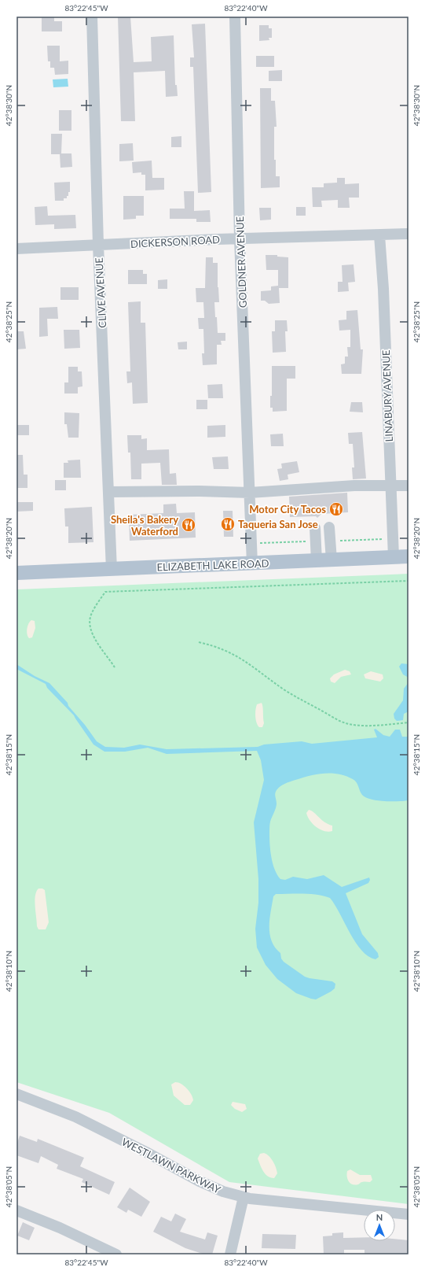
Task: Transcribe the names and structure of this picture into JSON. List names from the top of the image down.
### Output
{
  "streets": {
    "main road": ["ELIZABETH LAKE ROAD"],
    "street": [
      "DICKERSON ROAD",
      "GOLDNER AVENUE",
      "CLIVE AVENUE",
      "LINABURY AVENUE",
      "WESTLAWN PARKWAY"
    ]
  },
  "crossings": [
    ["DICKERSON ROAD", "GOLDNER AVENUE"],
    ["DICKERSON ROAD", "CLIVE AVENUE"],
    ["DICKERSON ROAD", "LINABURY AVENUE"],
    ["GOLDNER AVENUE", "ELIZABETH LAKE ROAD"],
    ["CLIVE AVENUE", "ELIZABETH LAKE ROAD"],
    ["LINABURY AVENUE", "ELIZABETH LAKE ROAD"]
  ],
  "places": {
    "restaurant": ["Motor City Tacos", "Taqueria San Jose", "Sheila's Bakery Waterford"]
  },
  "north": "top",
  "coordinates": [
    "83°22'45\"W",
    "83°22'40\"W",
    "42°38'30\"N",
    "42°38'25\"N",
    "42°38'20\"N",
    "42°38'15\"N",
    "42°38'10\"N",
    "42°38'05\"N"
  ]
}
